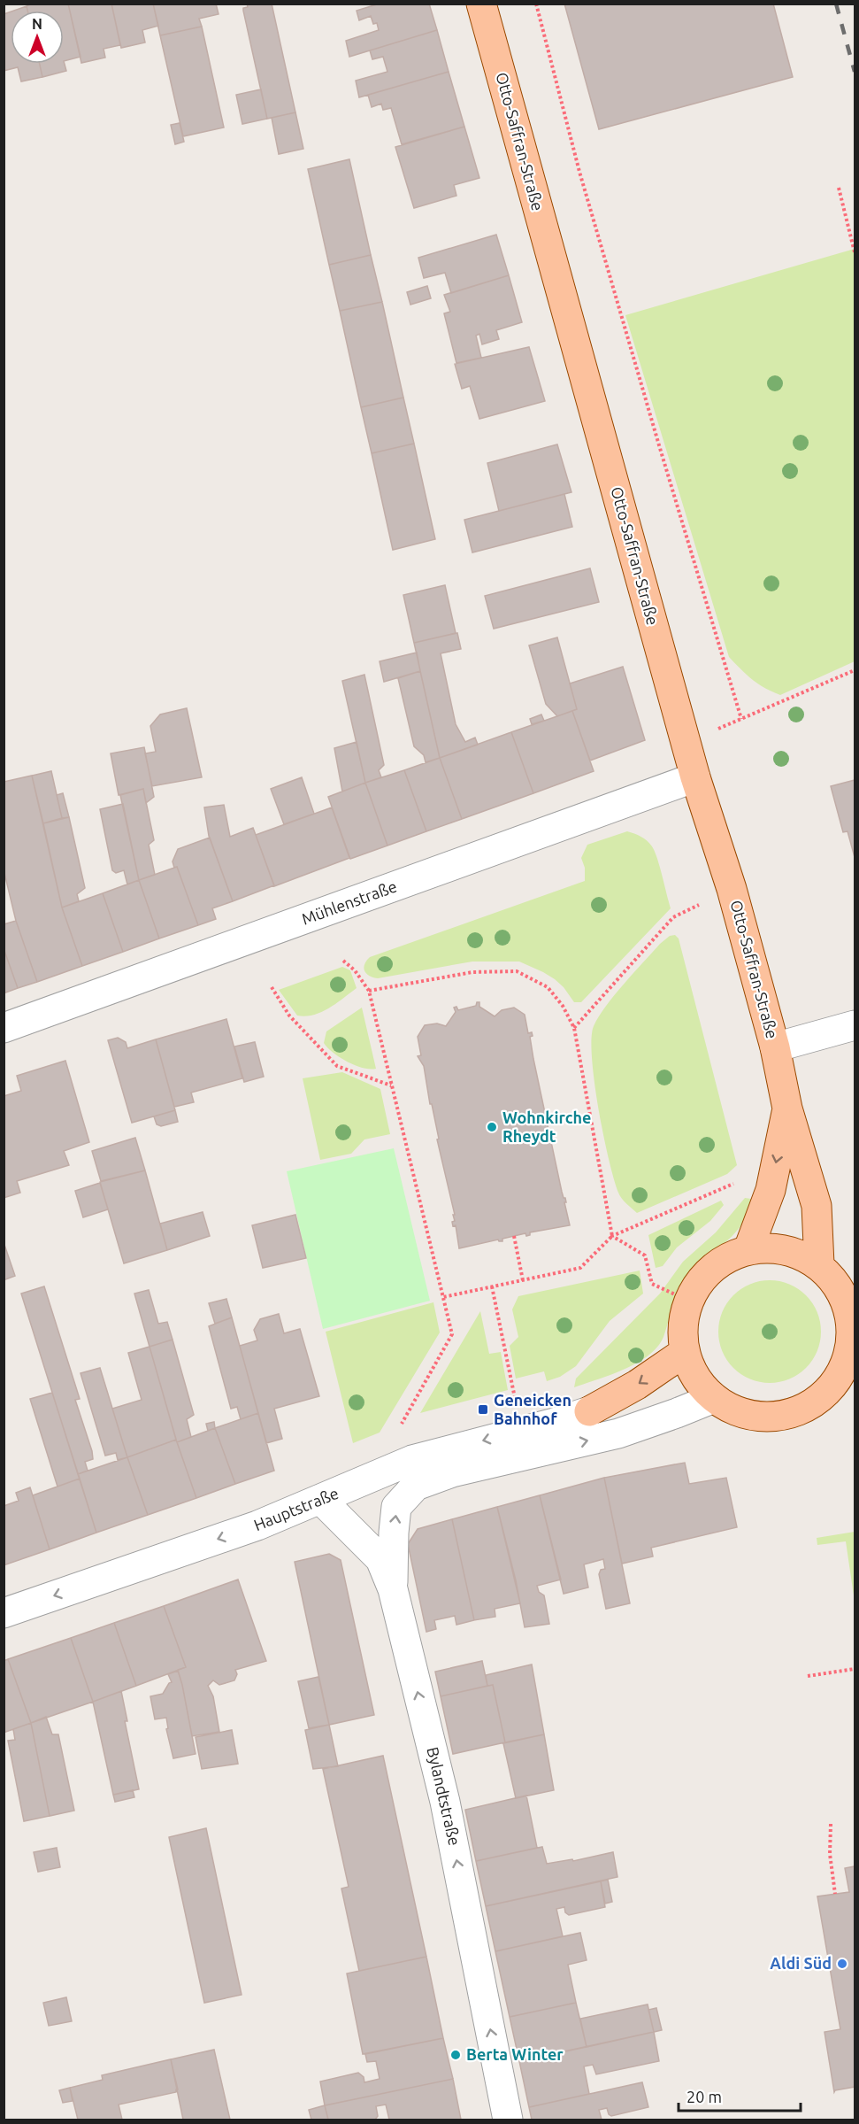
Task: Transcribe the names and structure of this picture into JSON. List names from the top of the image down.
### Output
{
  "streets": {
    "main road": ["Otto-Saffran-Straße"],
    "street": ["Mühlenstraße", "Hauptstraße", "Bylandtstraße"]
  },
  "crossings": [
    ["Otto-Saffran-Straße", "Mühlenstraße"],
    ["Hauptstraße", "Bylandtstraße"]
  ],
  "one_way": ["Hauptstraße", "Bylandtstraße"],
  "places": {
    "other": ["Wohnkirche Rheydt", "Aldi Süd", "Berta Winter"],
    "transit": ["Geneicken Bahnhof"]
  },
  "scale_bar": "20 m",
  "north": "top"
}
